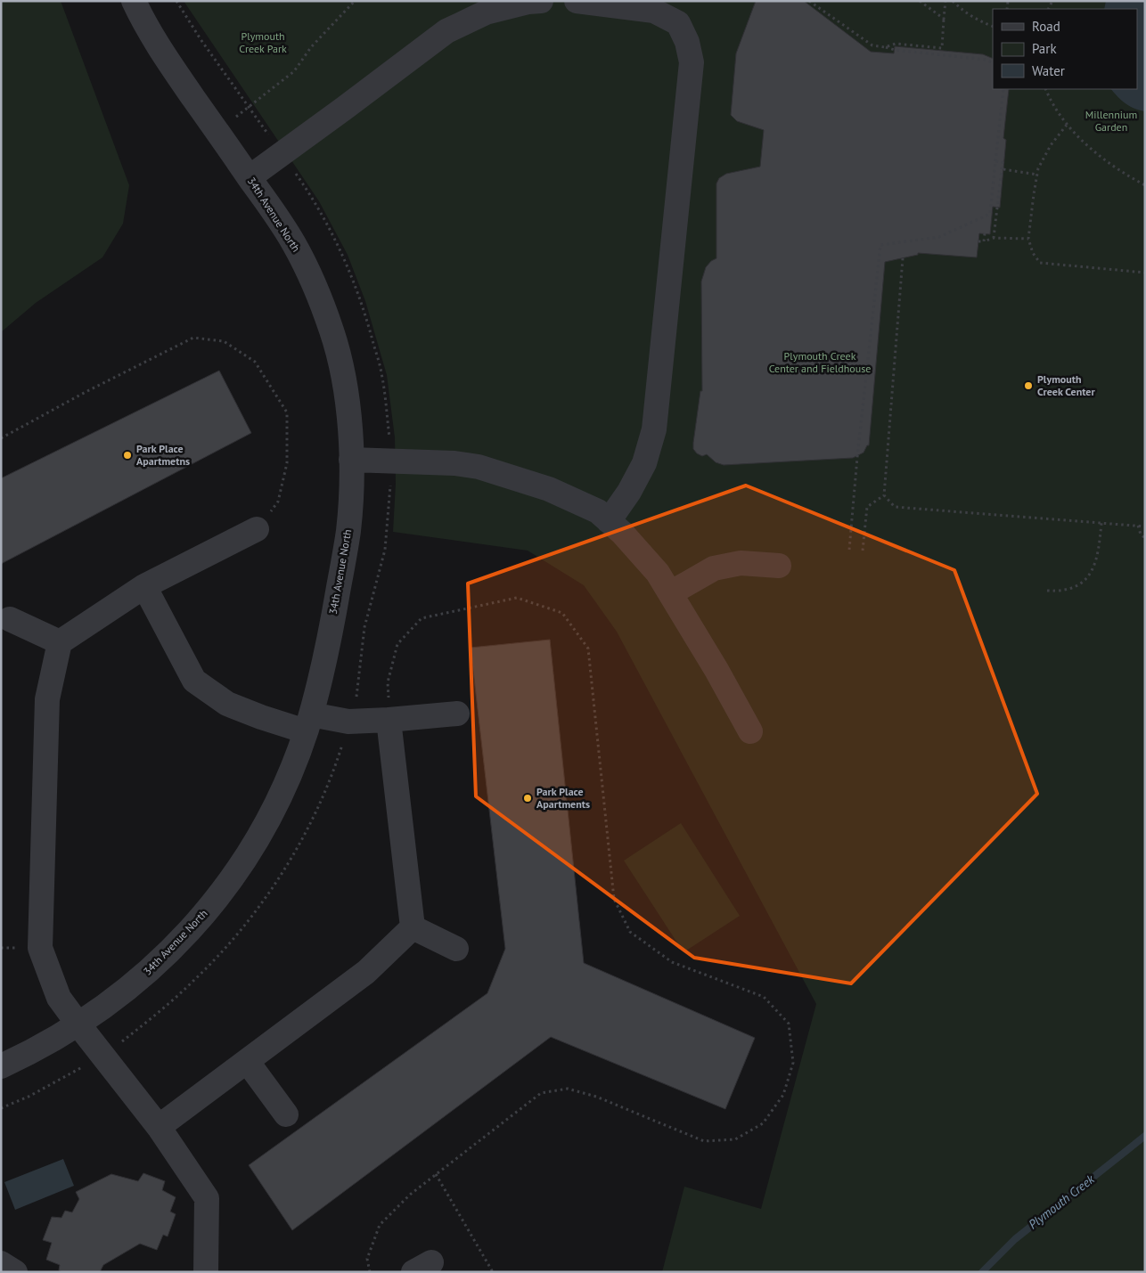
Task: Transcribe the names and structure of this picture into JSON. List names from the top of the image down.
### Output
{
  "streets": {
    "street": ["34th Avenue North"]
  },
  "water": ["Plymouth Creek"],
  "parks": ["Plymouth Creek Park", "Millennium Garden", "Plymouth Creek Center and Fieldhouse"],
  "places": ["Plymouth Creek Center", "Park Place Apartmetns", "Park Place Apartments"],
  "legend": ["Road", "Park", "Water"]
}
